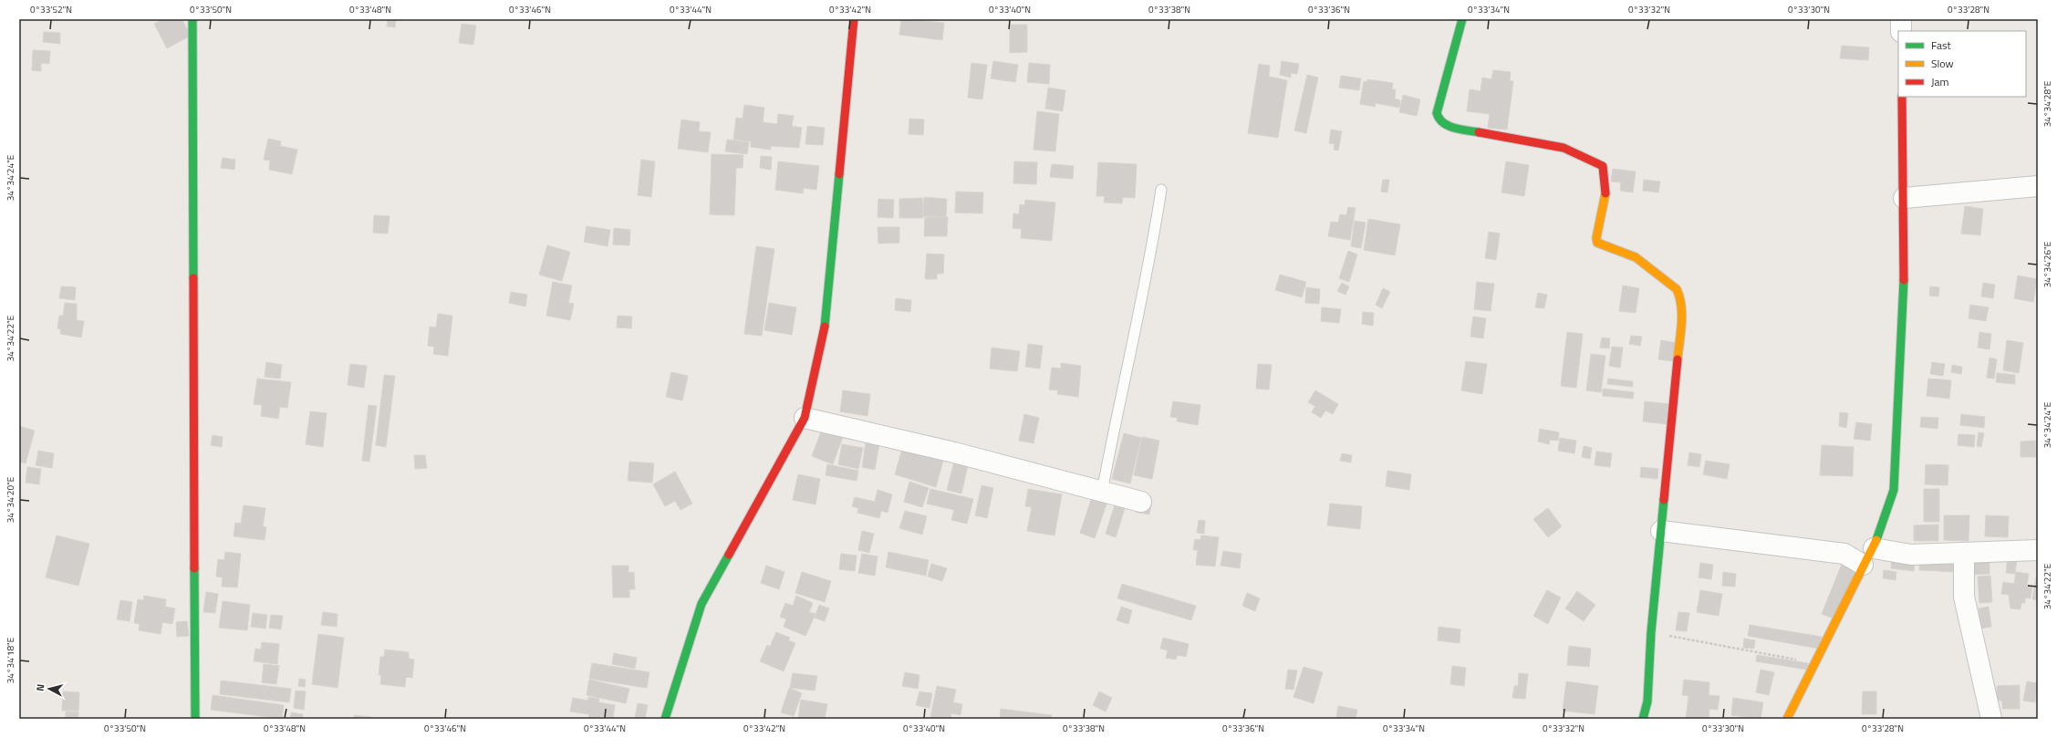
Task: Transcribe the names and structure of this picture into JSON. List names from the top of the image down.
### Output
{
  "legend": ["Fast", "Slow", "Jam"],
  "north": "left",
  "coordinates": [
    "0°33'52\"N",
    "0°33'50\"N",
    "0°33'48\"N",
    "0°33'46\"N",
    "0°33'44\"N",
    "0°33'42\"N",
    "0°33'40\"N",
    "0°33'38\"N",
    "0°33'36\"N",
    "0°33'34\"N",
    "0°33'32\"N",
    "0°33'30\"N",
    "0°33'28\"N",
    "34°34'28\"E",
    "34°34'24\"E",
    "34°34'26\"E",
    "34°34'22\"E",
    "34°34'20\"E",
    "34°34'18\"E"
  ]
}
